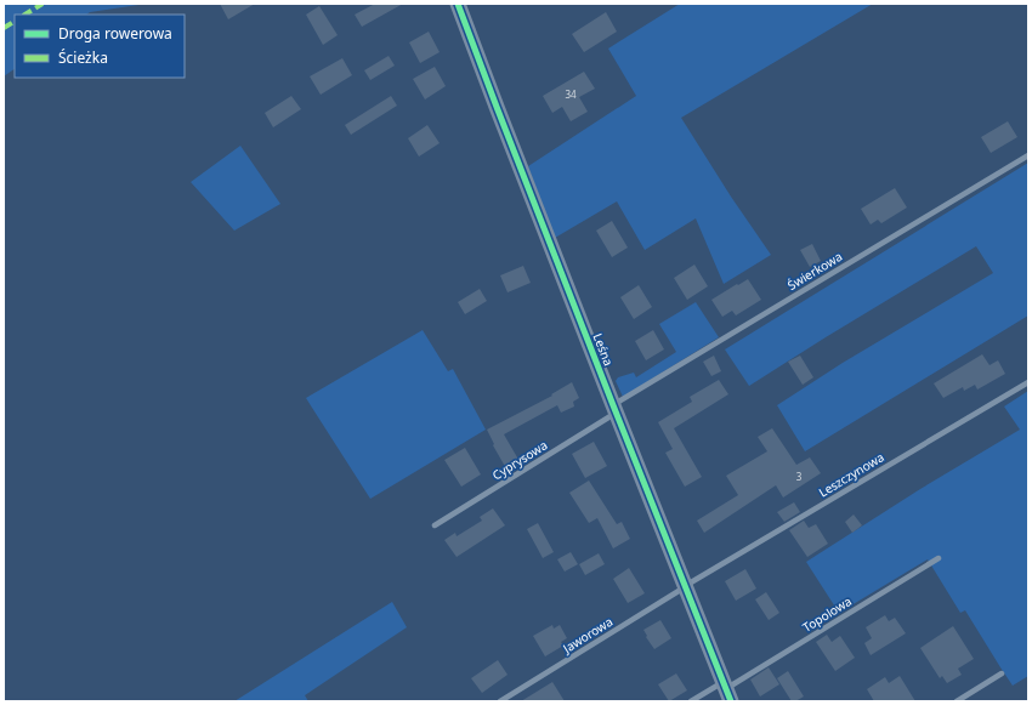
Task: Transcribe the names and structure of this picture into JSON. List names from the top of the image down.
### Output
{
  "streets": {
    "street": ["Leśna"],
    "lane": [
      "Świerkowa",
      "Cyprysowa",
      "Leszczynowa",
      "Topolowa",
      "Jaworowa"
    ]
  },
  "crossings": [
    ["Świerkowa", "Leśna"],
    ["Świerkowa", "Cyprysowa"],
    ["Leśna", "Cyprysowa"],
    ["Leśna", "Leszczynowa"],
    ["Leśna", "Topolowa"],
    ["Leśna", "Jaworowa"],
    ["Leszczynowa", "Jaworowa"]
  ],
  "house_numbers": ["34", "3"],
  "legend": ["Droga rowerowa", "Ścieżka"]
}
